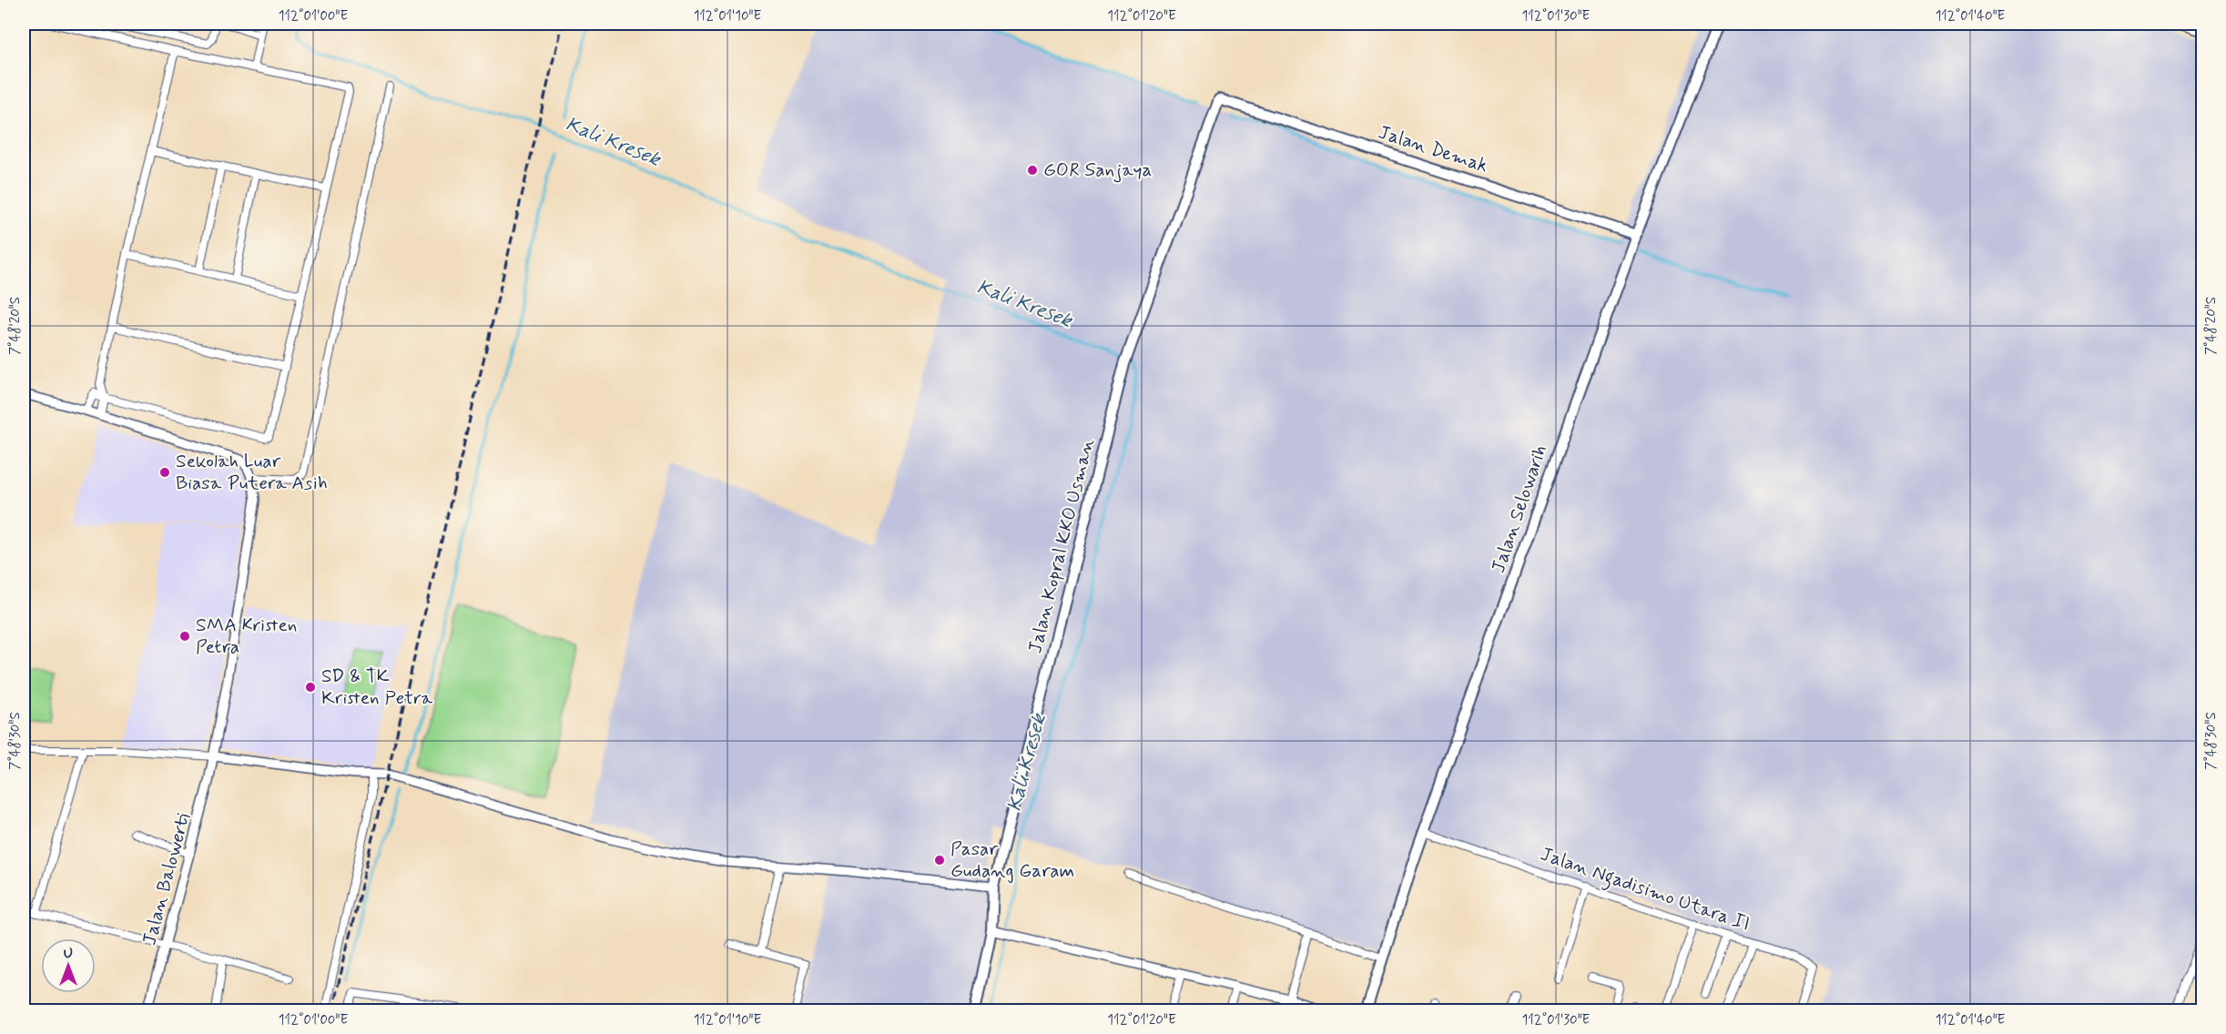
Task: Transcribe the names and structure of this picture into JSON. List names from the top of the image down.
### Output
{
  "streets": {
    "main road": ["Jalan Demak", "Jalan Selowarih", "Jalan Kopral KKO Usman"],
    "street": ["Jalan Balowerti", "Jalan Ngadisimo Utara II"]
  },
  "crossings": [
    ["Jalan Demak", "Jalan Selowarih"],
    ["Jalan Demak", "Jalan Kopral KKO Usman"],
    ["Jalan Selowarih", "Jalan Ngadisimo Utara II"]
  ],
  "water": ["Kali Kresek"],
  "places": [
    "GOR Sanjaya",
    "Sekolah Luar Biasa Putera Asih",
    "SMA Kristen Petra",
    "SD & TK Kristen Petra",
    "Pasar Gudang Garam"
  ],
  "north": "top",
  "coordinates": [
    "112°01'00\"E",
    "112°01'10\"E",
    "112°01'20\"E",
    "112°01'30\"E",
    "112°01'40\"E",
    "7°48'20\"S",
    "7°48'30\"S"
  ]
}
